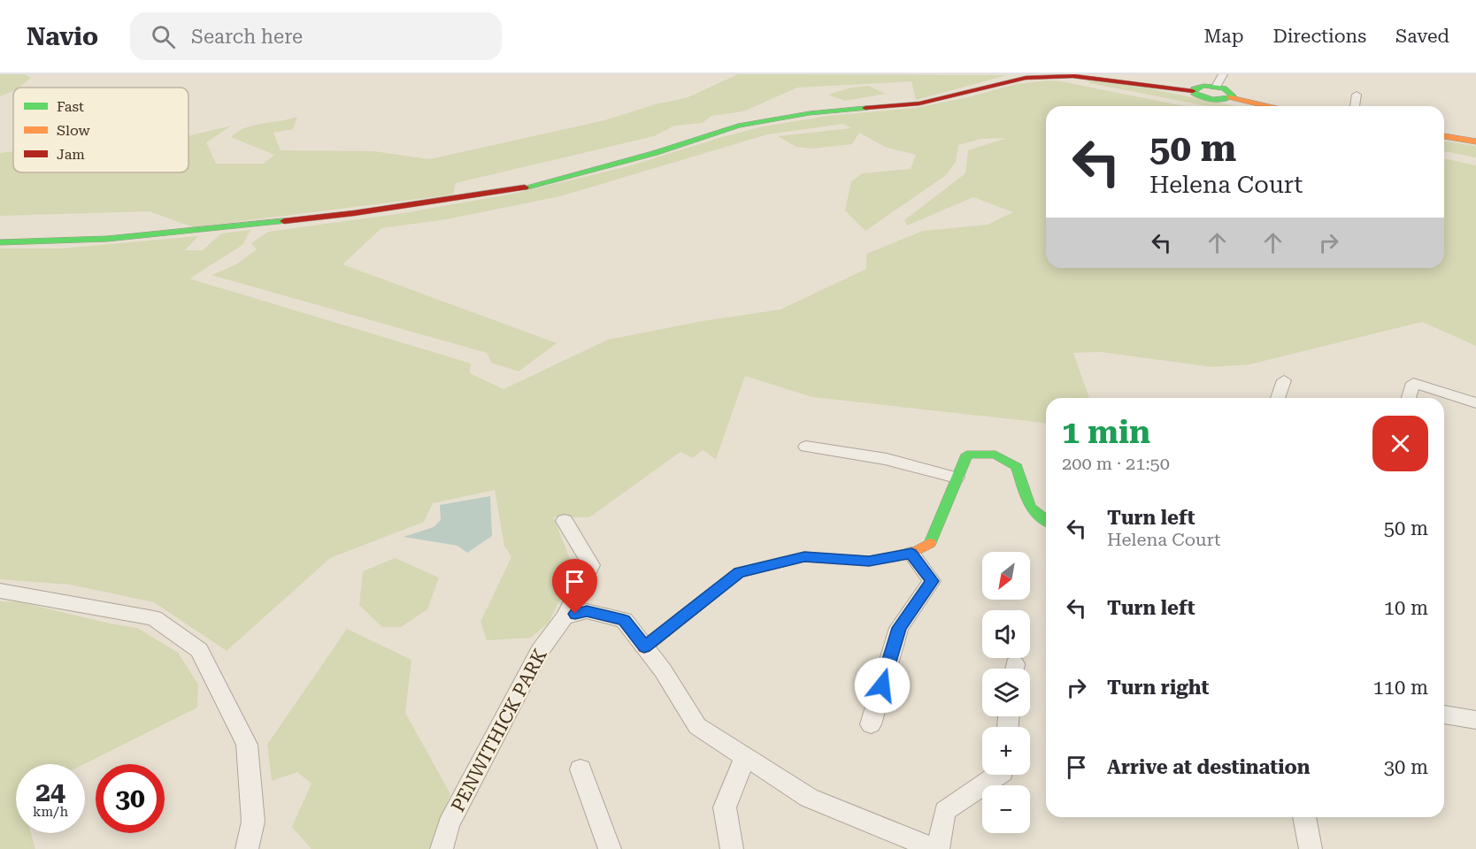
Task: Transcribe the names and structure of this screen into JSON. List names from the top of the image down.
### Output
{
  "streets": {
    "street": ["PENWITHICK PARK"]
  },
  "legend": ["Fast", "Slow", "Jam"],
  "north": "bottom left",
  "page": {
    "header": "Navio",
    "search": "Search here",
    "nav": ["Map", "Directions", "Saved"],
    "turn": ["50 m", "Helena Court"],
    "heading": ["1 min", "200 m · 21:50"],
    "list": [
      {
        "name": "Turn left",
        "note": "Helena Court",
        "value": "50 m"
      },
      {
        "name": "Turn left",
        "value": "10 m"
      },
      {
        "name": "Turn right",
        "value": "110 m"
      },
      {
        "name": "Arrive at destination",
        "value": "30 m"
      }
    ],
    "map_buttons": ["+", "−"],
    "speed": "24 km/h",
    "limit": "30"
  }
}
